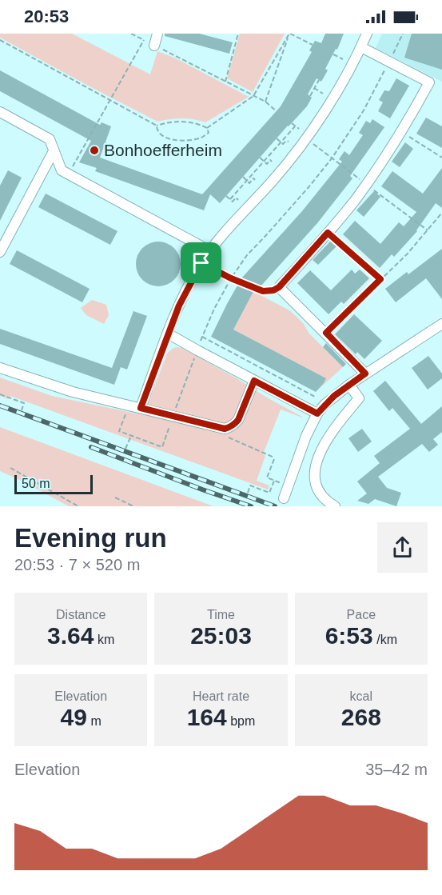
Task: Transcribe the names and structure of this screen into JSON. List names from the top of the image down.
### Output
{
  "places": ["Bonhoefferheim"],
  "scale_bar": "50 m",
  "page": {
    "status": "20:53",
    "scale": "50 m",
    "heading": ["Evening run", "20:53 · 7 × 520 m"],
    "stats": [
      ["Distance", "3.64 km"],
      ["Time", "25:03"],
      ["Pace", "6:53 /km"],
      ["Elevation", "49 m"],
      ["Heart rate", "164 bpm"],
      ["kcal", "268"]
    ],
    "chart": ["Elevation", "35–42 m"]
  }
}
